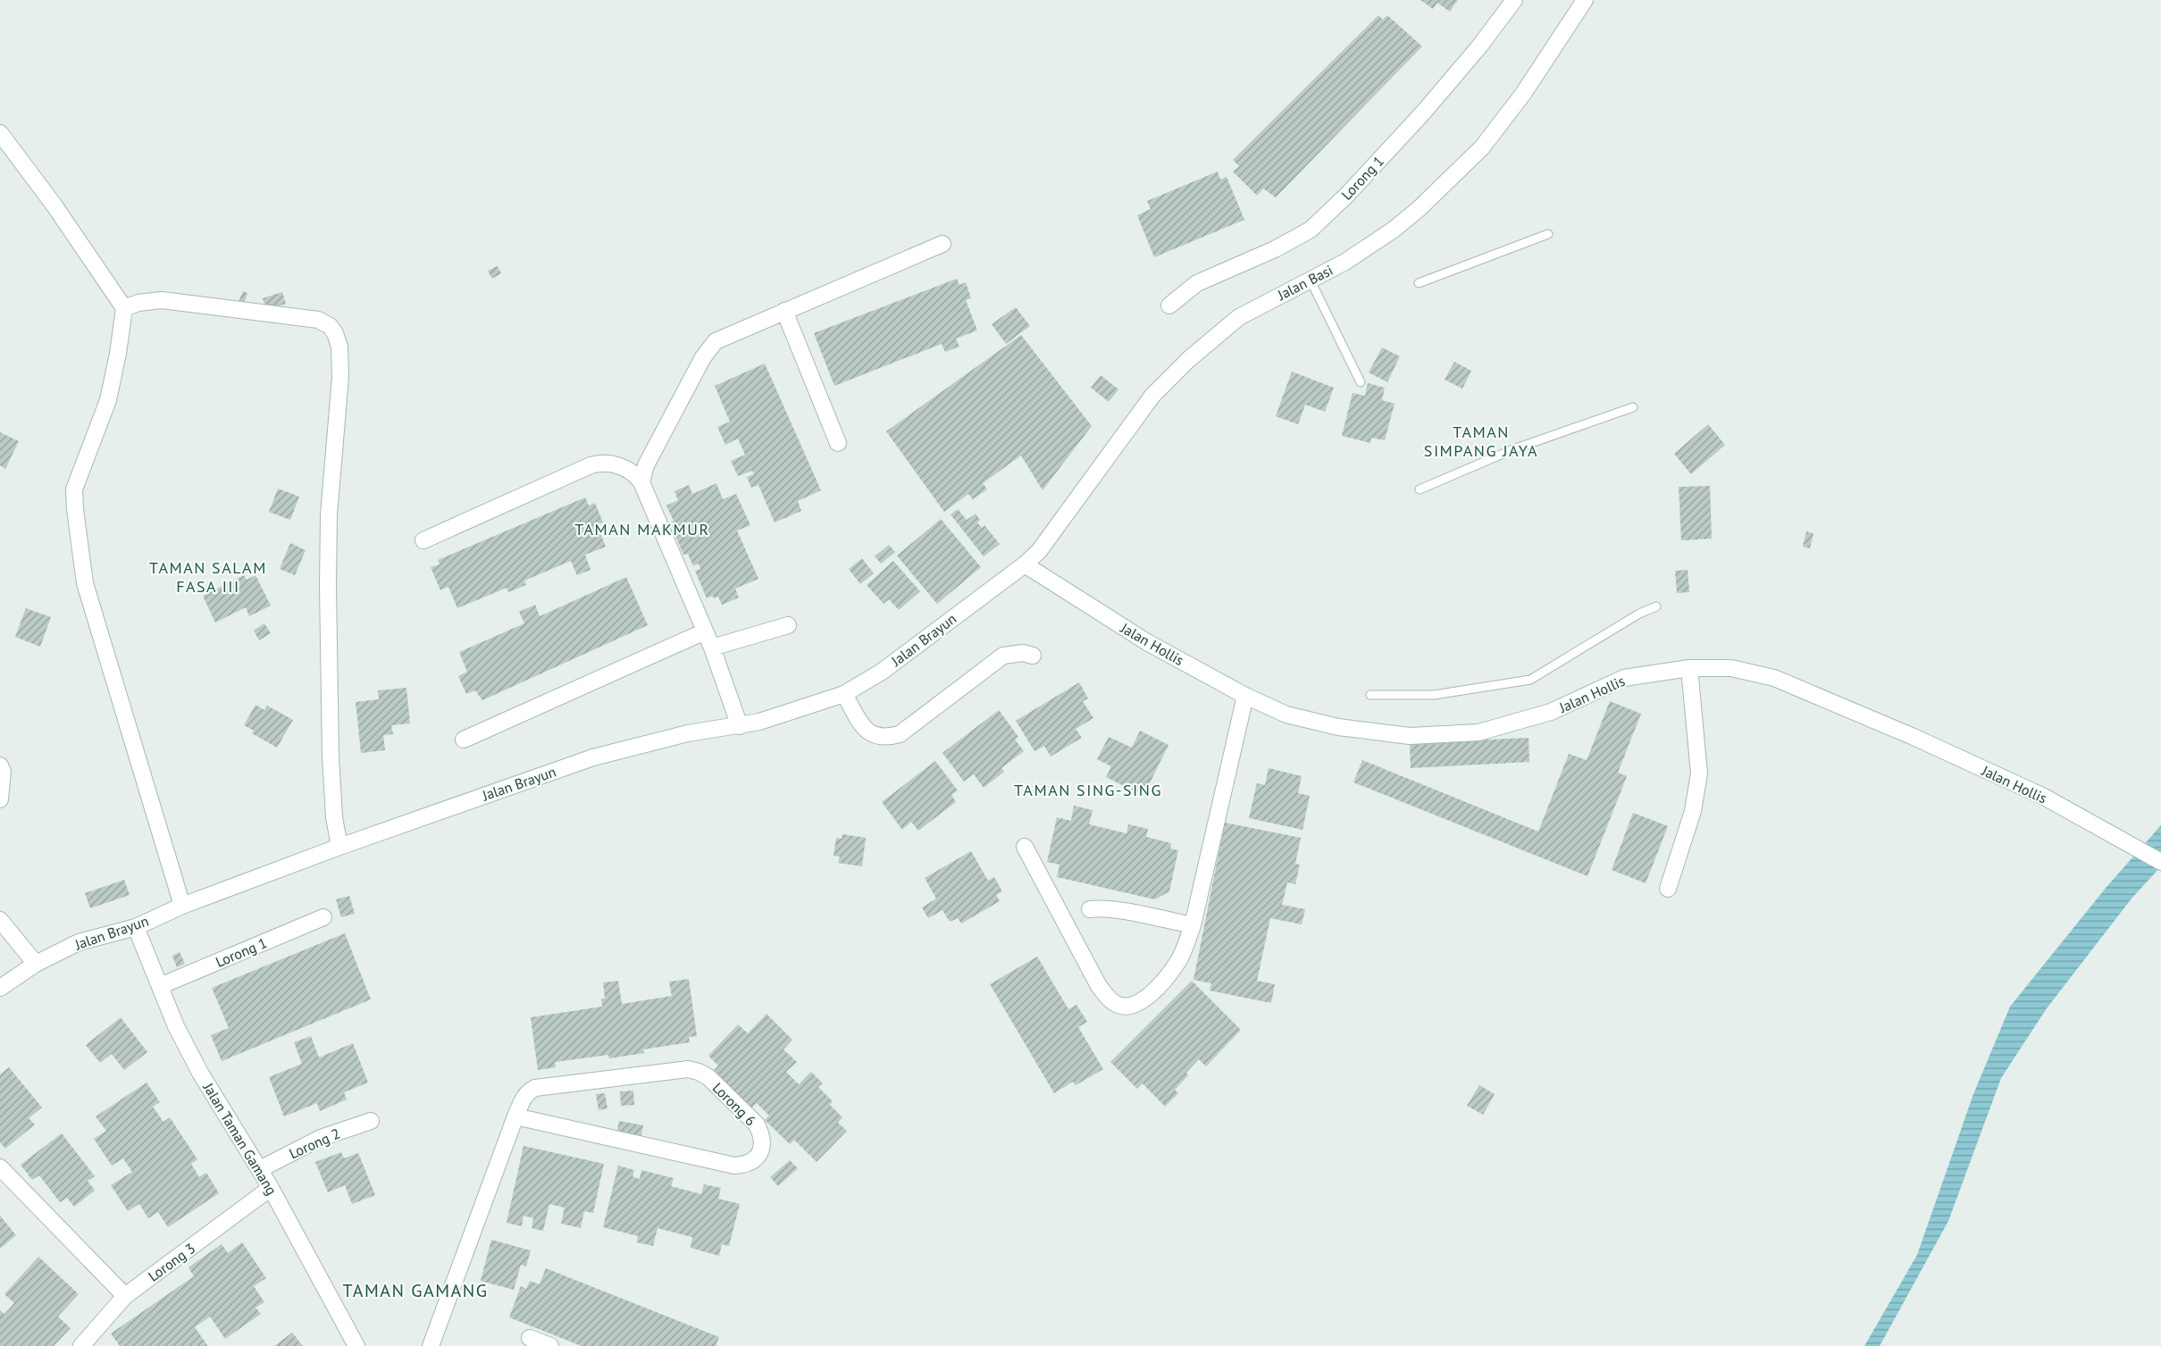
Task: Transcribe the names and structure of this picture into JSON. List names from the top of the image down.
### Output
{
  "streets": {
    "street": [
      "Lorong 1",
      "Jalan Basi",
      "Jalan Brayun",
      "Jalan Hollis",
      "Lorong 6",
      "Jalan Taman Gamang",
      "Lorong 2",
      "Lorong 3"
    ]
  },
  "crossings": [
    ["Lorong 1", "Jalan Taman Gamang"],
    ["Jalan Basi", "Jalan Brayun"],
    ["Jalan Basi", "Jalan Hollis"],
    ["Jalan Brayun", "Jalan Hollis"],
    ["Jalan Brayun", "Jalan Taman Gamang"],
    ["Jalan Taman Gamang", "Lorong 2"],
    ["Jalan Taman Gamang", "Lorong 3"]
  ],
  "districts": [
    "TAMAN SIMPANG JAYA",
    "TAMAN MAKMUR",
    "TAMAN SALAM FASA III",
    "TAMAN SING-SING",
    "TAMAN GAMANG"
  ]
}
